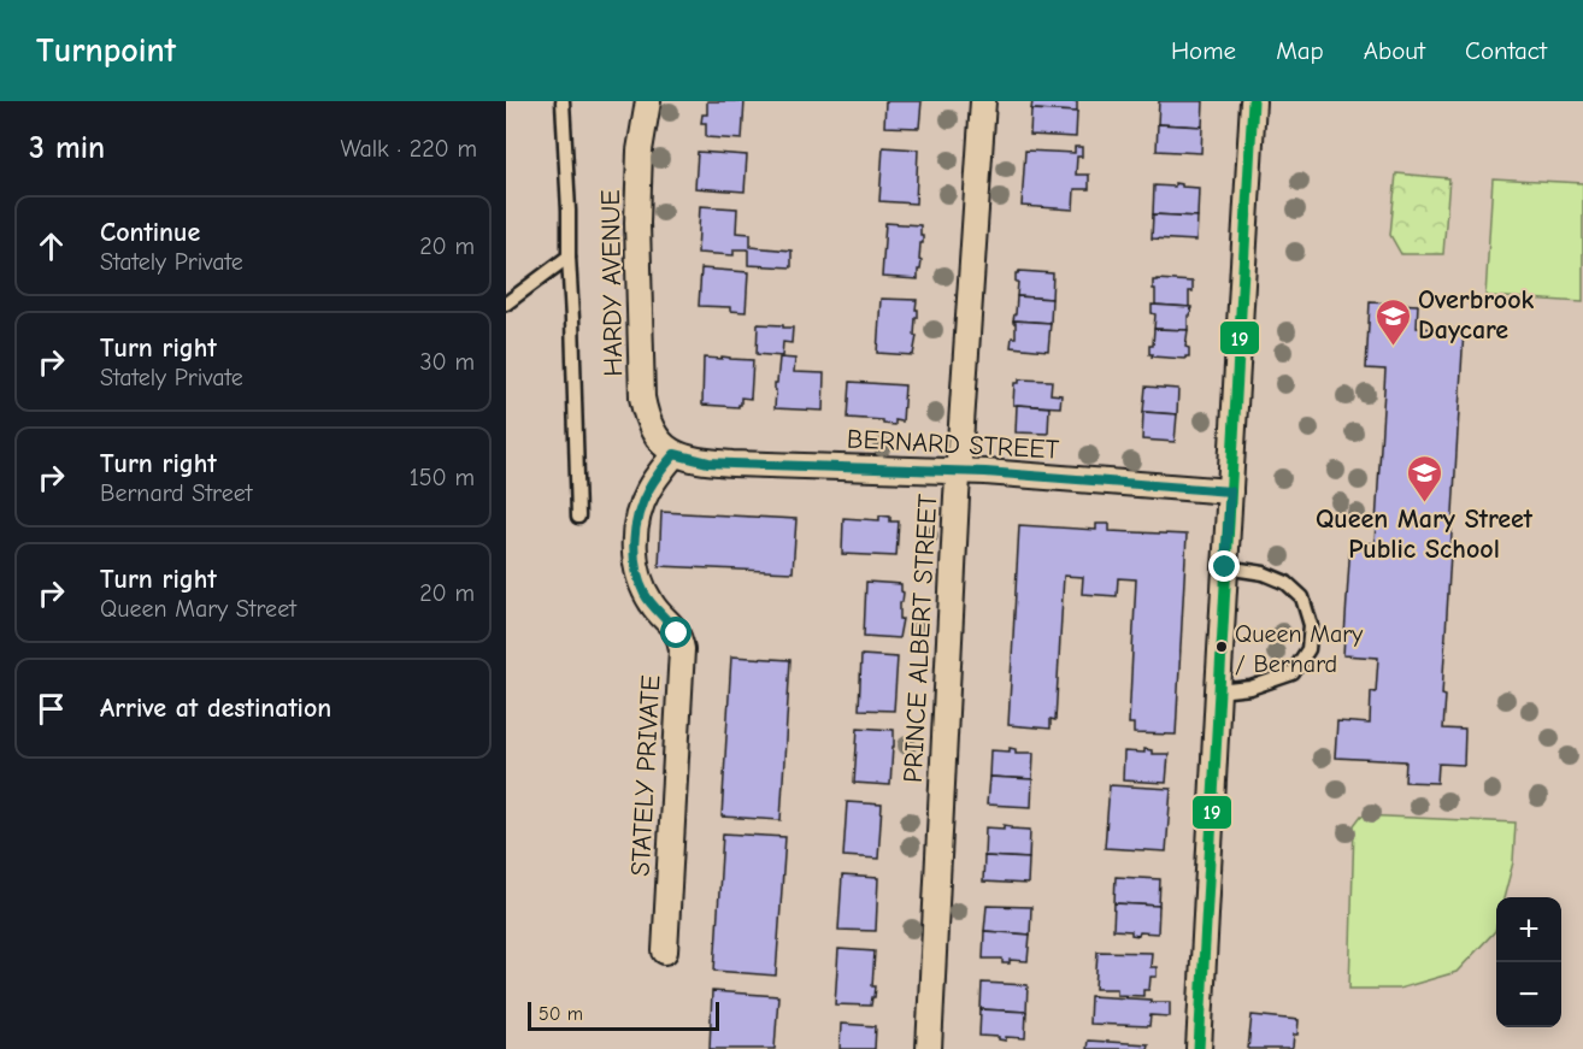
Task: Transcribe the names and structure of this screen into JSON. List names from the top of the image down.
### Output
{
  "streets": {
    "street": [
      "HARDY AVENUE",
      "BERNARD STREET",
      "PRINCE ALBERT STREET",
      "STATELY PRIVATE"
    ]
  },
  "crossings": [
    ["HARDY AVENUE", "BERNARD STREET"],
    ["HARDY AVENUE", "STATELY PRIVATE"],
    ["BERNARD STREET", "PRINCE ALBERT STREET"],
    ["BERNARD STREET", "STATELY PRIVATE"]
  ],
  "places": {
    "school or university": ["Overbrook Daycare", "Queen Mary Street Public School"],
    "other": ["Queen Mary / Bernard"]
  },
  "lines": ["transit line 19"],
  "scale_bar": "50 m",
  "page": {
    "header": "Turnpoint",
    "nav": [
      "Home",
      "Map",
      "About",
      "Contact"
    ],
    "heading": ["3 min", "Walk · 220 m"],
    "list": [
      ["Continue", "Stately Private", "20 m"],
      ["Turn right", "Stately Private", "30 m"],
      ["Turn right", "Bernard Street", "150 m"],
      ["Turn right", "Queen Mary Street", "20 m"],
      "Arrive at destination"
    ],
    "map_buttons": ["+", "−"],
    "scale": "50 m"
  }
}
